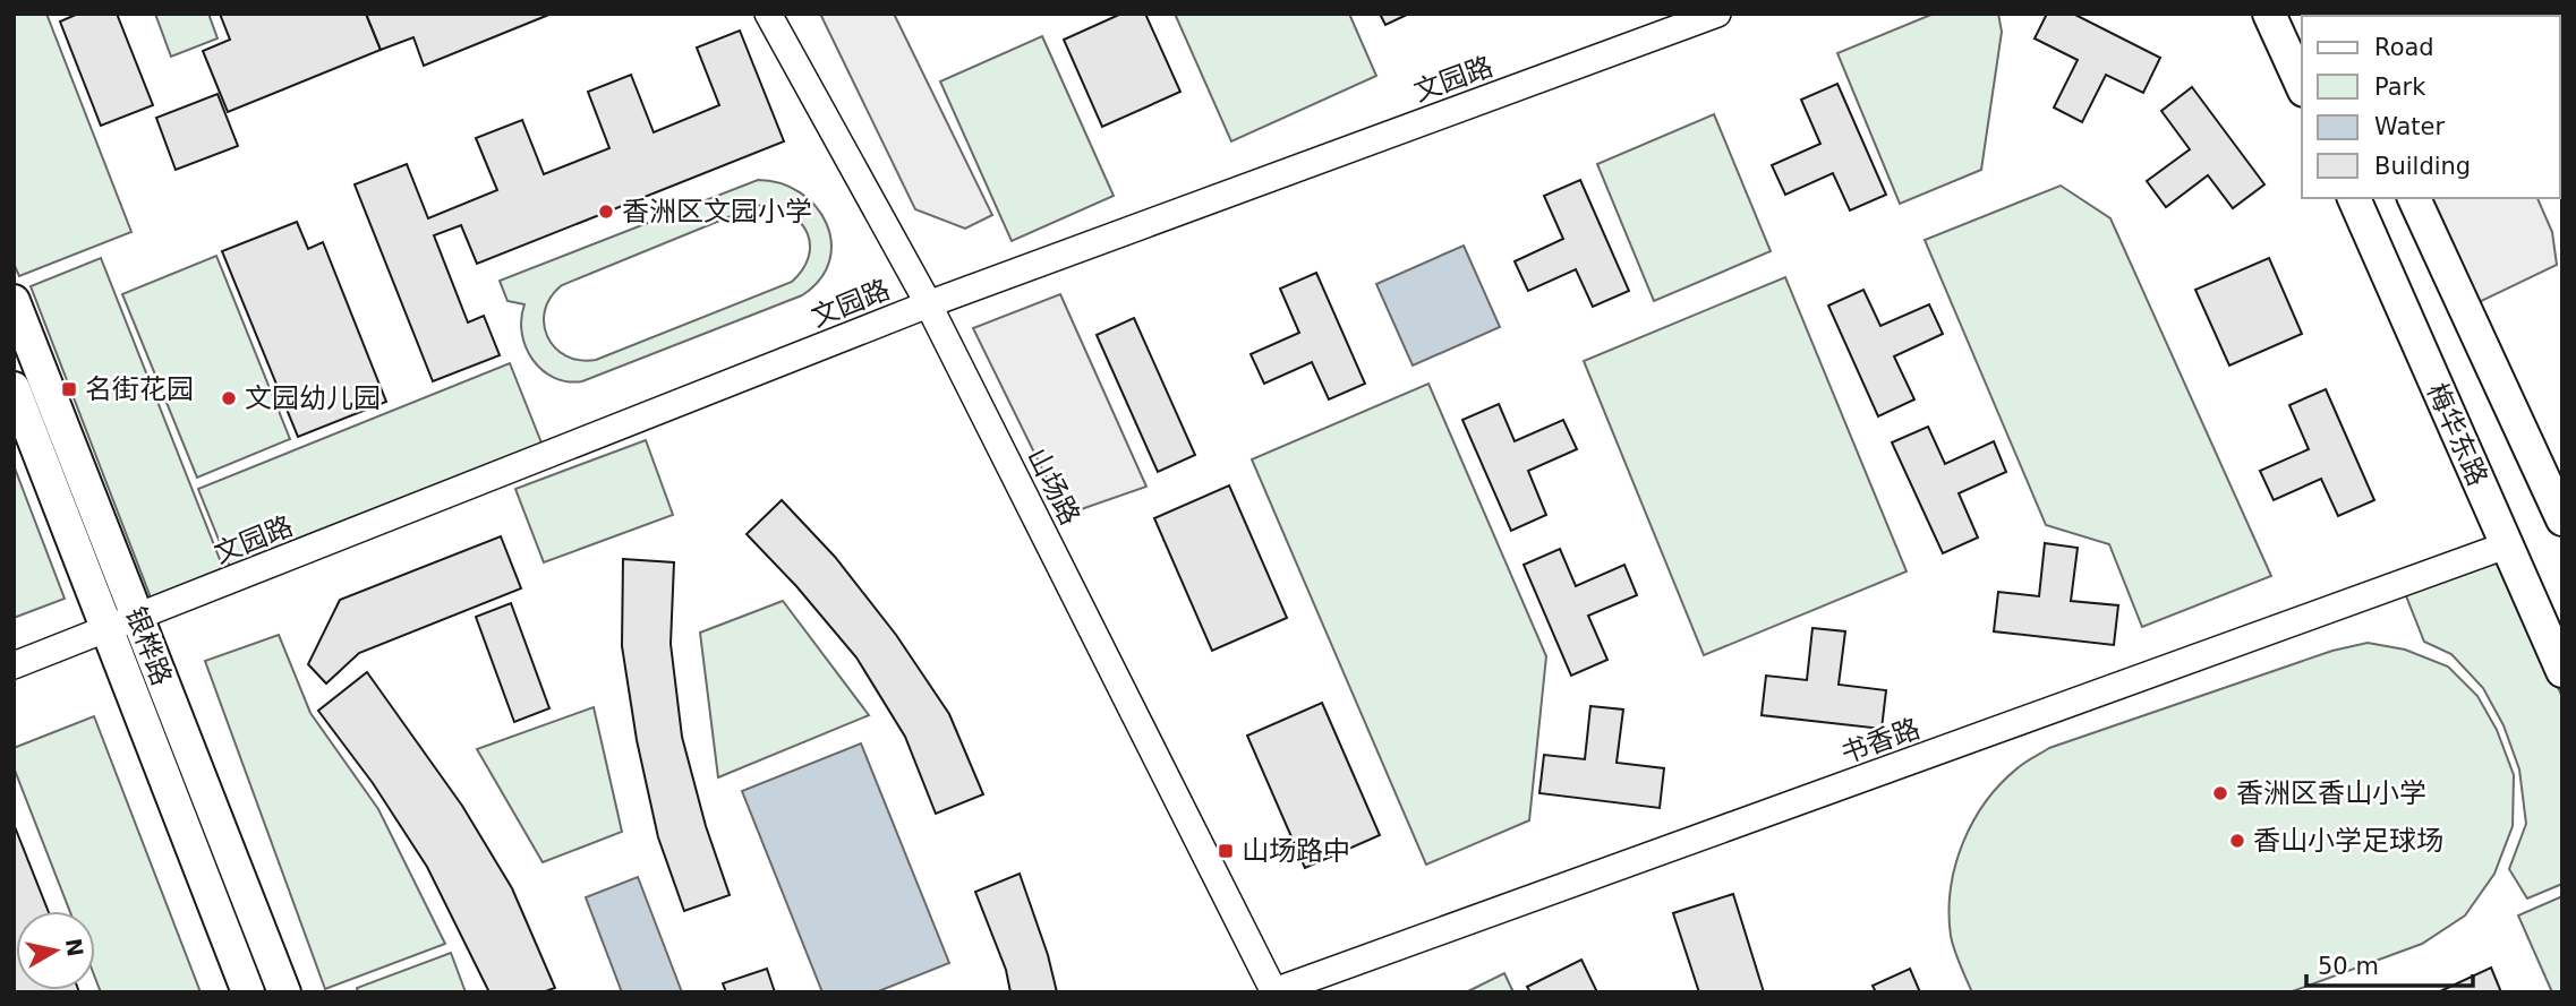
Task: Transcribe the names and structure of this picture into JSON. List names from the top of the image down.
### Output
{
  "streets": {
    "main road": ["梅华东路", "银桦路"],
    "street": ["文园路", "山场路", "书香路"]
  },
  "crossings": [
    ["文园路", "山场路"],
    ["文园路", "银桦路"],
    ["梅华东路", "书香路"],
    ["山场路", "书香路"]
  ],
  "places": {
    "other": [
      "香洲区文园小学",
      "文园幼儿园",
      "香洲区香山小学",
      "香山小学足球场"
    ],
    "transit": ["名街花园", "山场路中"]
  },
  "legend": [
    "Road",
    "Park",
    "Water",
    "Building"
  ],
  "scale_bar": "50 m",
  "north": "right"
}
